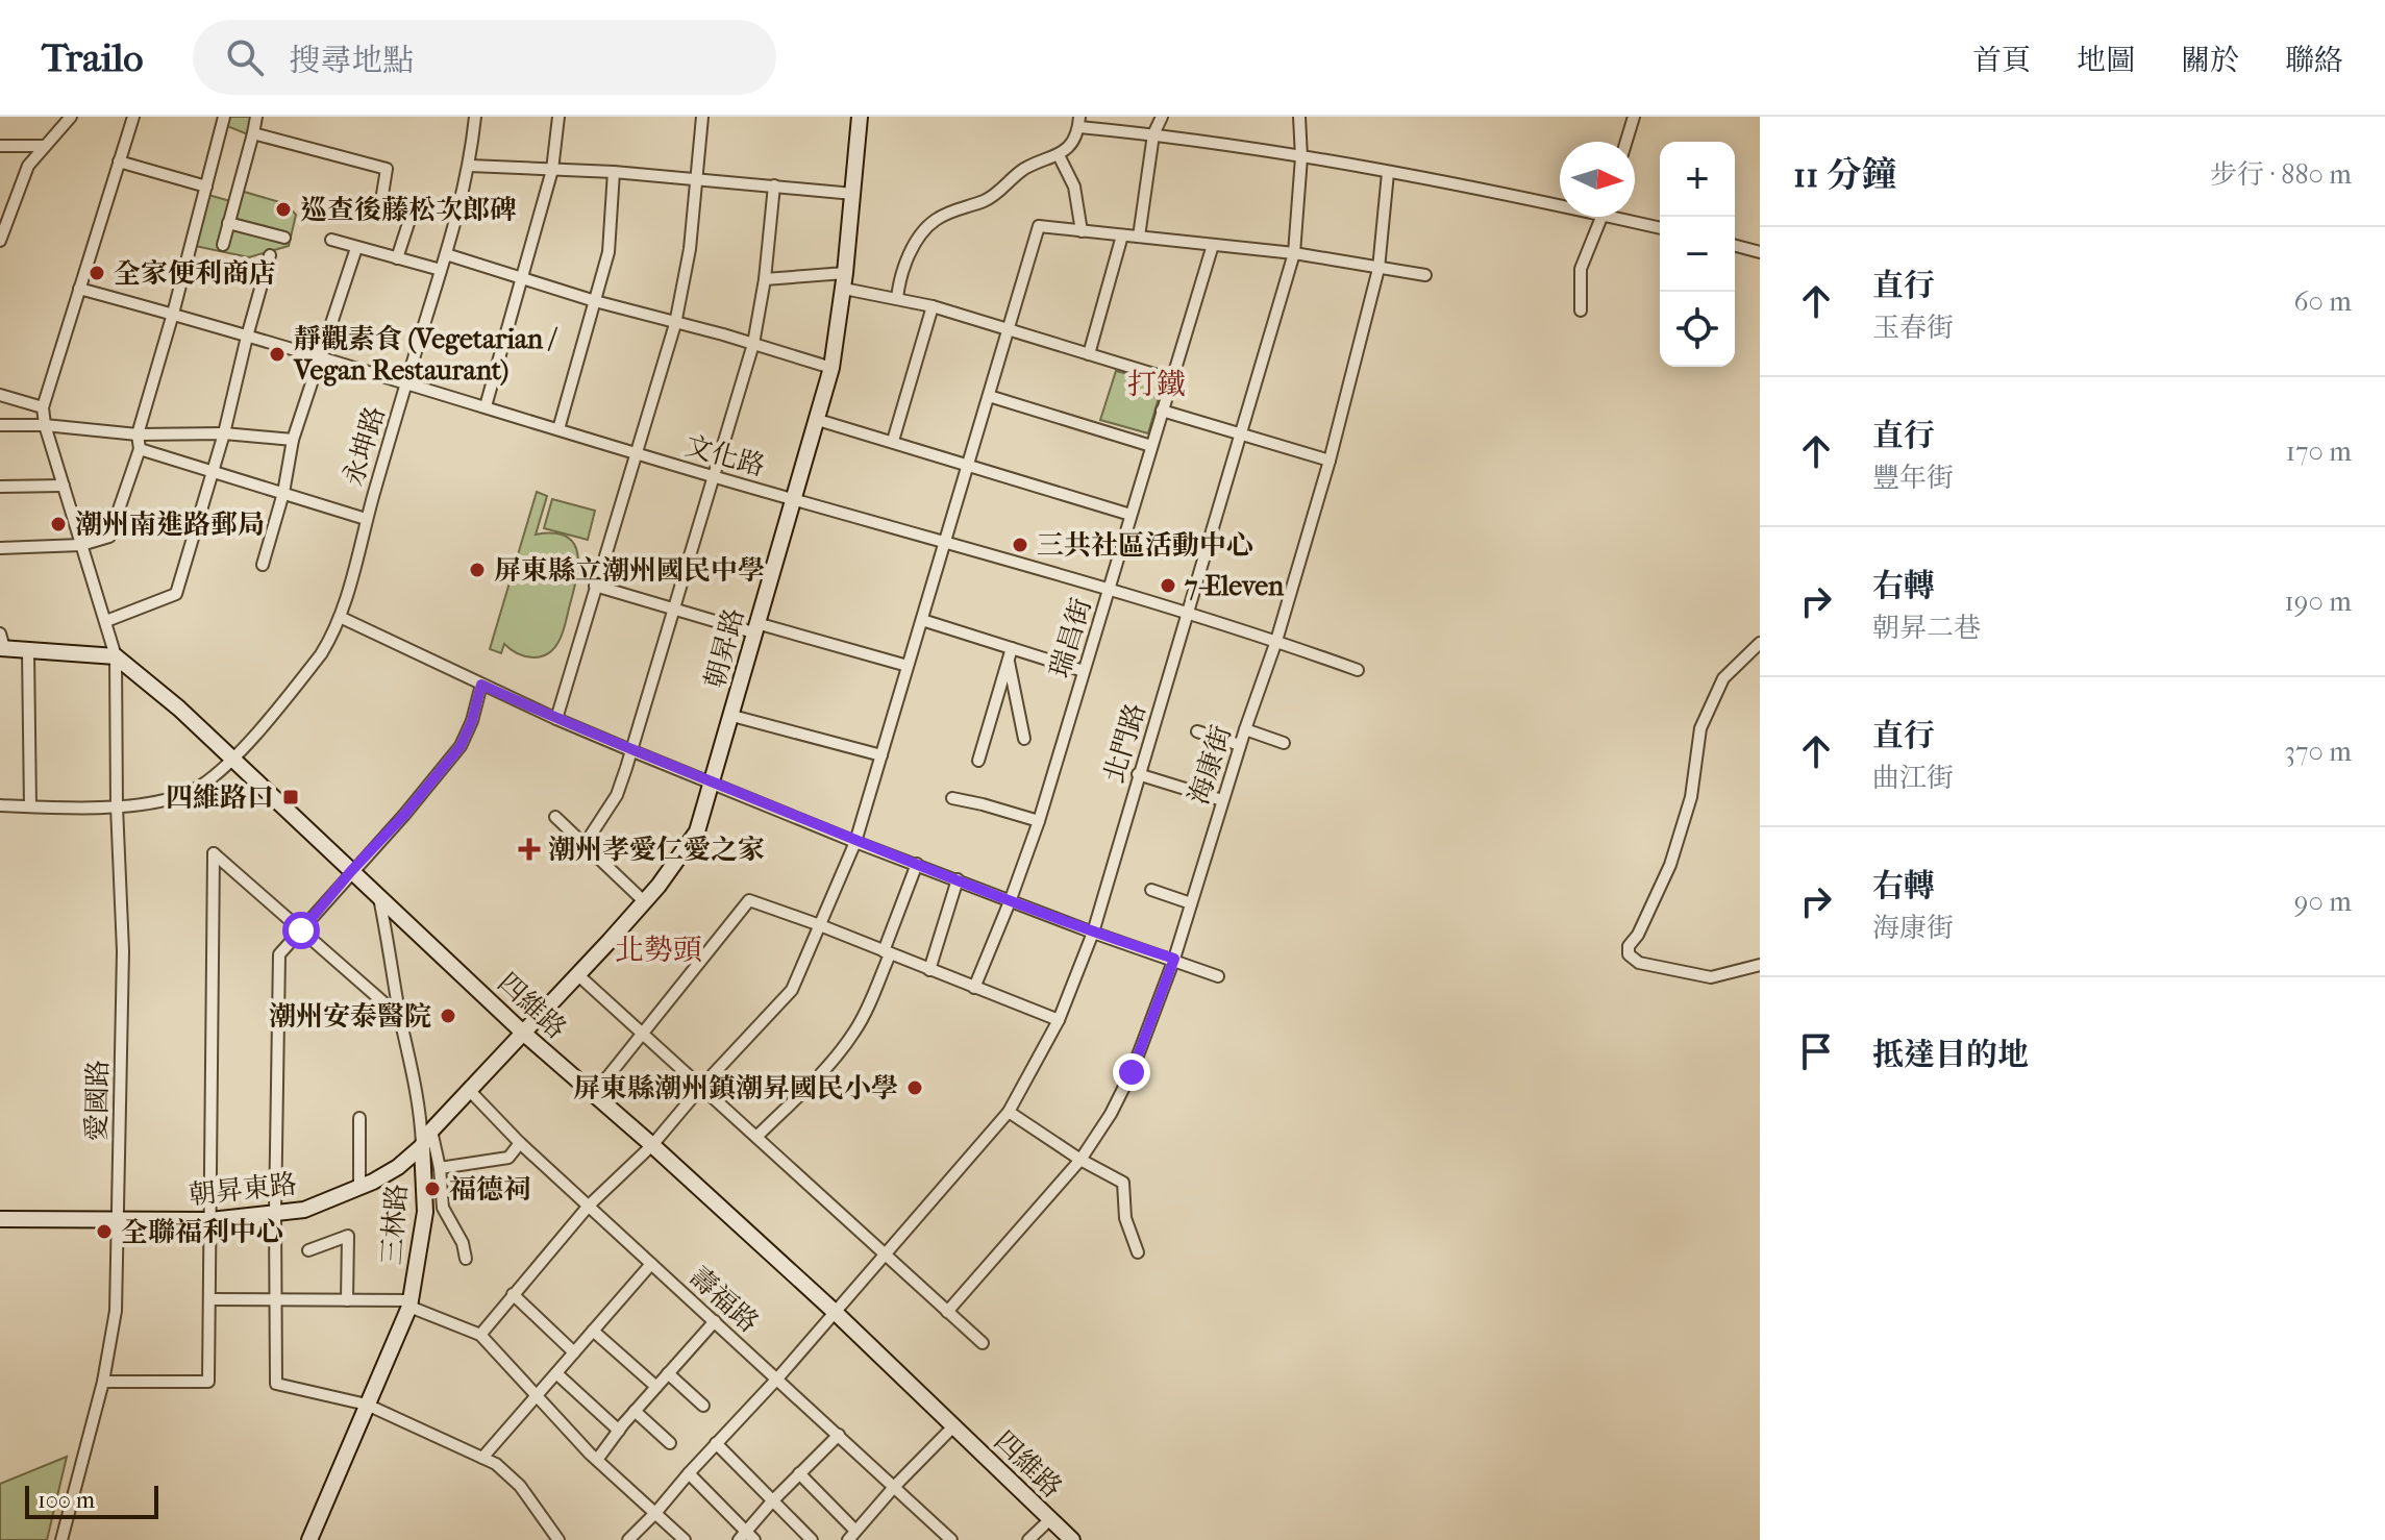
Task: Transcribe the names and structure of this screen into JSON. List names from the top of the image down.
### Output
{
  "streets": {
    "main road": [
      "朝昇路",
      "四維路",
      "朝昇東路",
      "三林路"
    ],
    "street": [
      "永坤路",
      "文化路",
      "瑞昌街",
      "北門路",
      "海康街",
      "愛國路",
      "壽福路"
    ]
  },
  "crossings": [
    ["永坤路", "文化路"],
    ["永坤路", "四維路"],
    ["永坤路", "愛國路"],
    ["文化路", "瑞昌街"],
    ["文化路", "朝昇路"],
    ["文化路", "北門路"],
    ["文化路", "海康街"],
    ["朝昇路", "四維路"],
    ["朝昇路", "朝昇東路"],
    ["北門路", "四維路"],
    ["北門路", "壽福路"],
    ["四維路", "愛國路"],
    ["四維路", "朝昇東路"],
    ["四維路", "三林路"],
    ["愛國路", "朝昇東路"],
    ["朝昇東路", "三林路"],
    ["朝昇東路", "壽福路"]
  ],
  "districts": ["打鐵", "北勢頭"],
  "places": {
    "other": [
      "巡查後藤松次郎碑",
      "全家便利商店",
      "靜觀素食 (Vegetarian / Vegan Restaurant)",
      "潮州南進路郵局",
      "三共社區活動中心",
      "屏東縣立潮州國民中學",
      "7-Eleven",
      "潮州安泰醫院",
      "屏東縣潮州鎮潮昇國民小學",
      "福德祠",
      "全聯福利中心"
    ],
    "transit": ["四維路口"],
    "health": ["潮州孝愛仁愛之家"]
  },
  "scale_bar": "100 m",
  "north": "right",
  "page": {
    "header": "Trailo",
    "search": "搜尋地點",
    "nav": [
      "首頁",
      "地圖",
      "關於",
      "聯絡"
    ],
    "heading": ["11 分鐘", "步行 · 880 m"],
    "map_buttons": ["+", "−"],
    "list": [
      ["直行", "玉春街", "60 m"],
      ["直行", "豐年街", "170 m"],
      ["右轉", "朝昇二巷", "190 m"],
      ["直行", "曲江街", "370 m"],
      ["右轉", "海康街", "90 m"],
      "抵達目的地"
    ],
    "scale": "100 m"
  }
}
